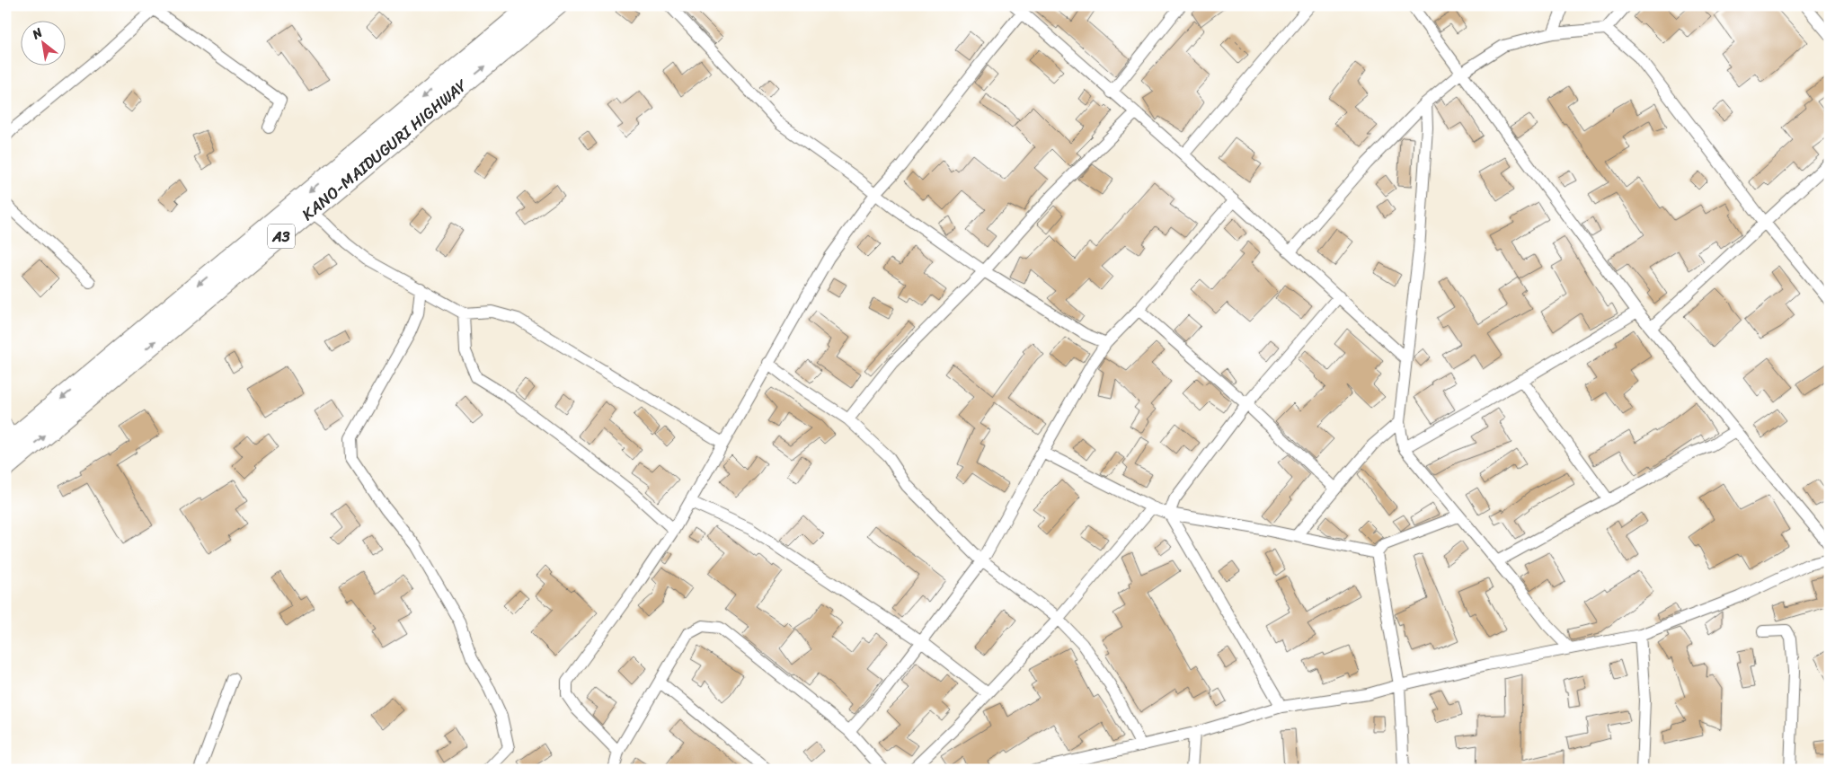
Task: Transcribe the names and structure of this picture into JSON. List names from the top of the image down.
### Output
{
  "streets": {
    "highway": ["KANO-MAIDUGURI HIGHWAY", "A3"]
  },
  "north": "top left"
}
